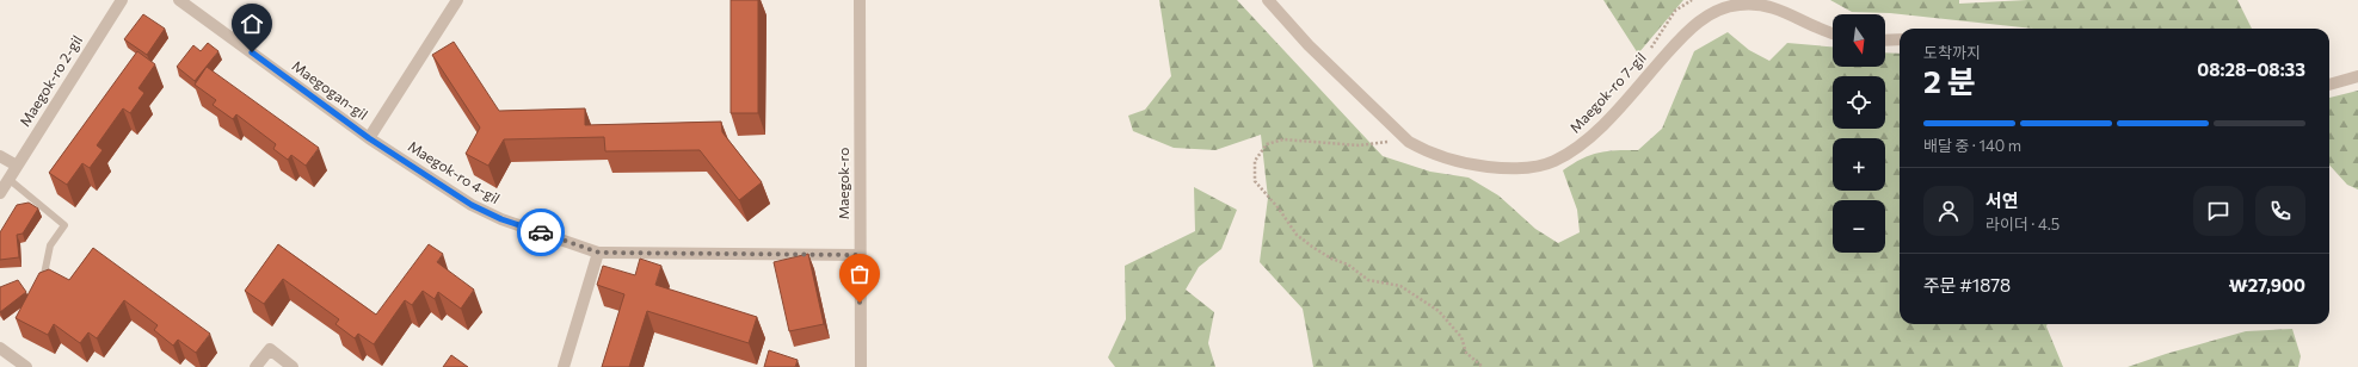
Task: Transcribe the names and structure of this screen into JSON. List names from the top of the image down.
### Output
{
  "streets": {
    "street": [
      "Maegok-ro 2-gil",
      "Maegogan-gil",
      "Maegok-ro 7-gil",
      "Maegok-ro 4-gil",
      "Maegok-ro"
    ]
  },
  "crossings": [
    ["Maegogan-gil", "Maegok-ro 4-gil"],
    ["Maegok-ro 4-gil", "Maegok-ro"]
  ],
  "north": "bottom",
  "page": {
    "map_buttons": ["+", "−"],
    "heading": ["2 분", "도착까지", "08:28–08:33"],
    "panel": [
      "서연",
      "라이더 · 4.5",
      "주문 #1878",
      "₩27,900"
    ],
    "bar": "배달 중 · 140 m"
  }
}
